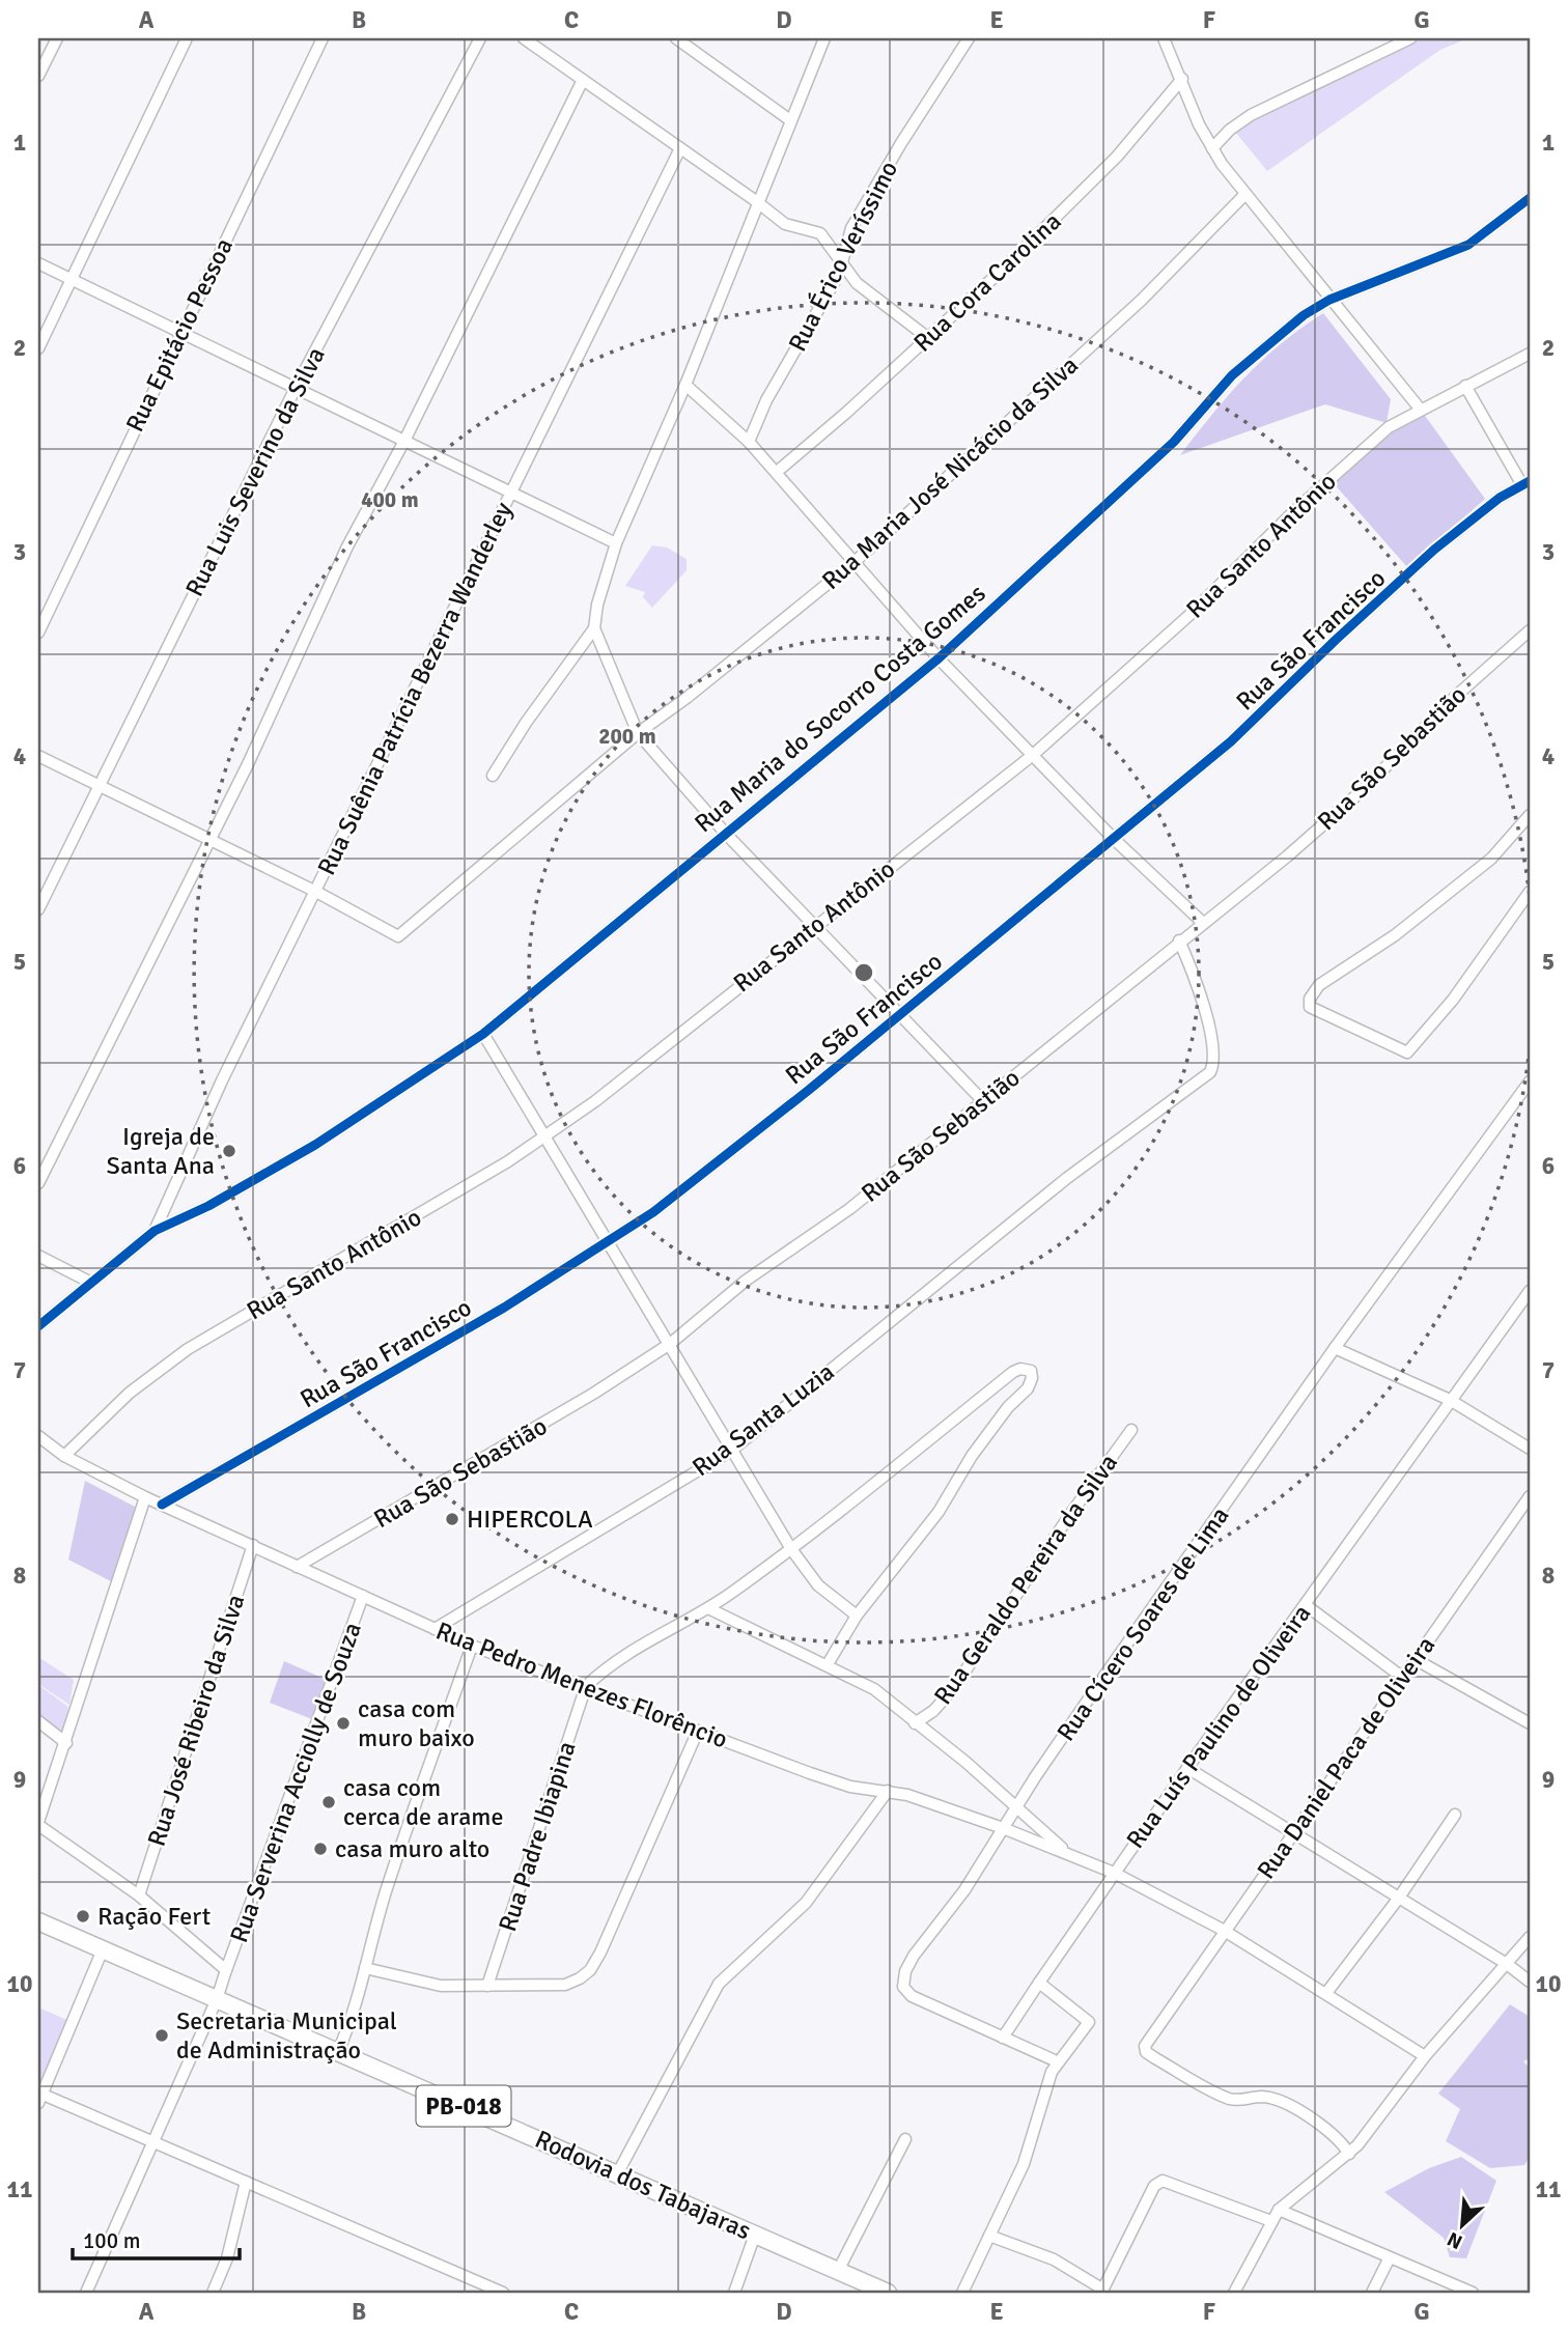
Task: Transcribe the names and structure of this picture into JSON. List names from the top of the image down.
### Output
{
  "streets": {
    "main road": ["PB-018", "Rodovia dos Tabajaras"],
    "street": [
      "Rua Érico Veríssimo",
      "Rua Cora Carolina",
      "Rua Epitácio Pessoa",
      "Rua Luis Severino da Silva",
      "Rua Maria José Nicácio da Silva",
      "Rua Santo Antônio",
      "Rua São Francisco",
      "Rua Suênia Patrícia Bezerra Wanderley",
      "Rua Maria do Socorro Costa Gomes",
      "Rua São Sebastião",
      "Rua Santa Luzia",
      "Rua Geraldo Pereira da Silva",
      "Rua Cícero Soares de Lima",
      "Rua Pedro Menezes Florêncio",
      "Rua José Ribeiro da Silva",
      "Rua Luís Paulino de Oliveira",
      "Rua Daniel Paca de Oliveira",
      "Rua Serverina Acciolly de Souza",
      "Rua Padre Ibiapina"
    ]
  },
  "crossings": [
    ["Rua Maria José Nicácio da Silva", "Rua Suênia Patrícia Bezerra Wanderley"],
    ["Rua Santo Antônio", "Rua Pedro Menezes Florêncio"],
    ["Rua São Francisco", "Rua Pedro Menezes Florêncio"],
    ["Rua Suênia Patrícia Bezerra Wanderley", "Rua Maria do Socorro Costa Gomes"],
    ["Rua São Sebastião", "Rua Santa Luzia"],
    ["Rua São Sebastião", "Rua Pedro Menezes Florêncio"],
    ["Rua Santa Luzia", "Rua Pedro Menezes Florêncio"],
    ["Rua Cícero Soares de Lima", "Rua Pedro Menezes Florêncio"],
    ["Rua Cícero Soares de Lima", "Rua Luís Paulino de Oliveira"],
    ["Rua Pedro Menezes Florêncio", "Rua José Ribeiro da Silva"],
    ["Rua Pedro Menezes Florêncio", "Rua Luís Paulino de Oliveira"],
    ["Rua Pedro Menezes Florêncio", "Rua Daniel Paca de Oliveira"],
    ["Rua Pedro Menezes Florêncio", "Rua Serverina Acciolly de Souza"],
    ["Rua Pedro Menezes Florêncio", "Rua Padre Ibiapina"],
    ["Rua Serverina Acciolly de Souza", "Rodovia dos Tabajaras"]
  ],
  "places": [
    "Igreja de Santa Ana",
    "HIPERCOLA",
    "casa com muro baixo",
    "casa com cerca de arame",
    "casa muro alto",
    "Ração Fert",
    "Secretaria Municipal de Administração"
  ],
  "scale_bar": "100 m",
  "north": "bottom left",
  "grid": {
    "columns": [
      "A",
      "B",
      "C",
      "D",
      "E",
      "F",
      "G"
    ],
    "rows": [
      "1",
      "2",
      "3",
      "4",
      "5",
      "6",
      "7",
      "8",
      "9",
      "10",
      "11"
    ]
  },
  "rings": ["400 m", "200 m"]
}
